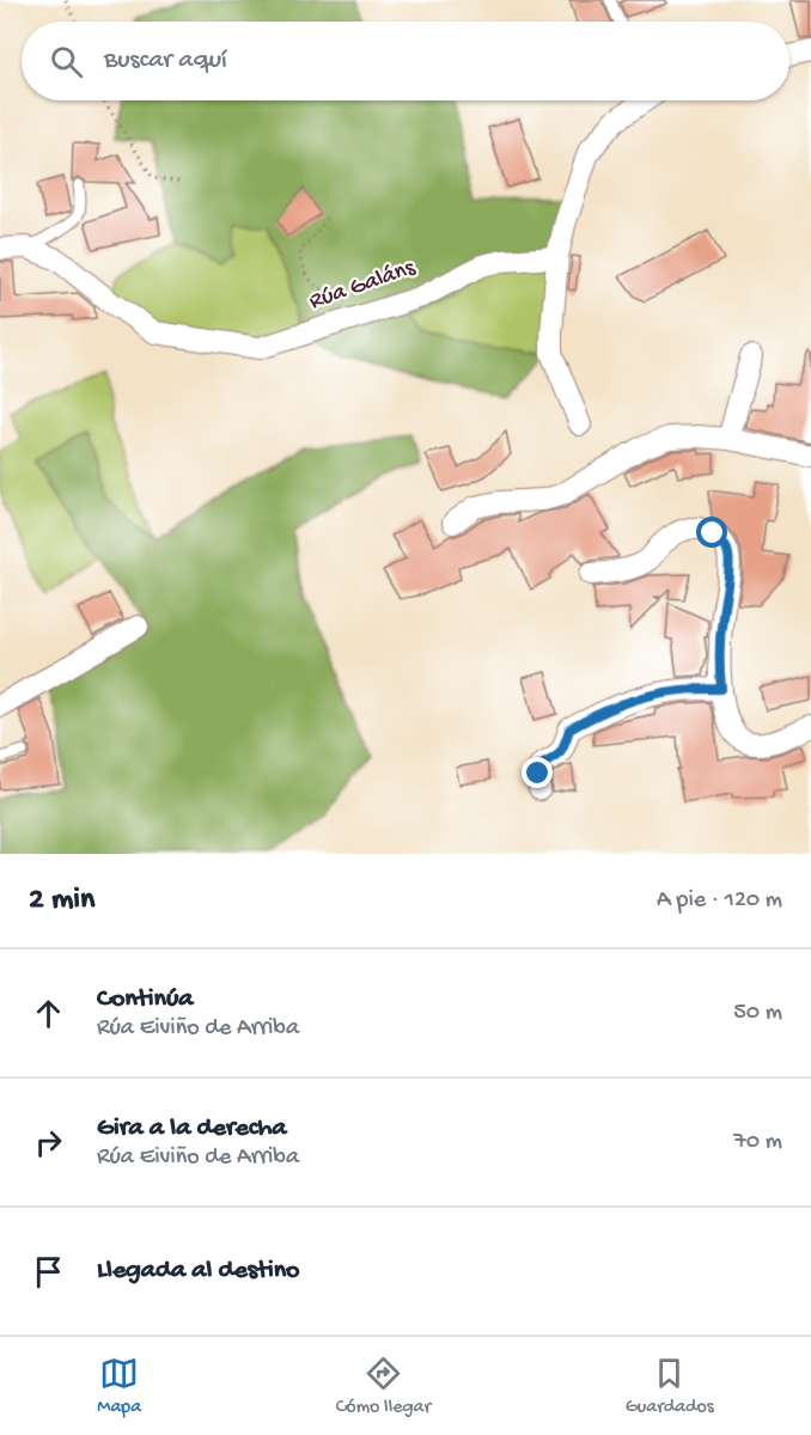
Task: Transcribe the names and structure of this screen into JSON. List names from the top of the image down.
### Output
{
  "streets": {
    "street": ["Rúa Galáns"]
  },
  "page": {
    "search": "Buscar aquí",
    "heading": ["2 min", "A pie · 120 m"],
    "list": [
      ["Continúa", "Rúa Eiviño de Arriba", "50 m"],
      ["Gira a la derecha", "Rúa Eiviño de Arriba", "70 m"],
      "Llegada al destino"
    ],
    "nav": ["Mapa", "Cómo llegar", "Guardados"]
  }
}
